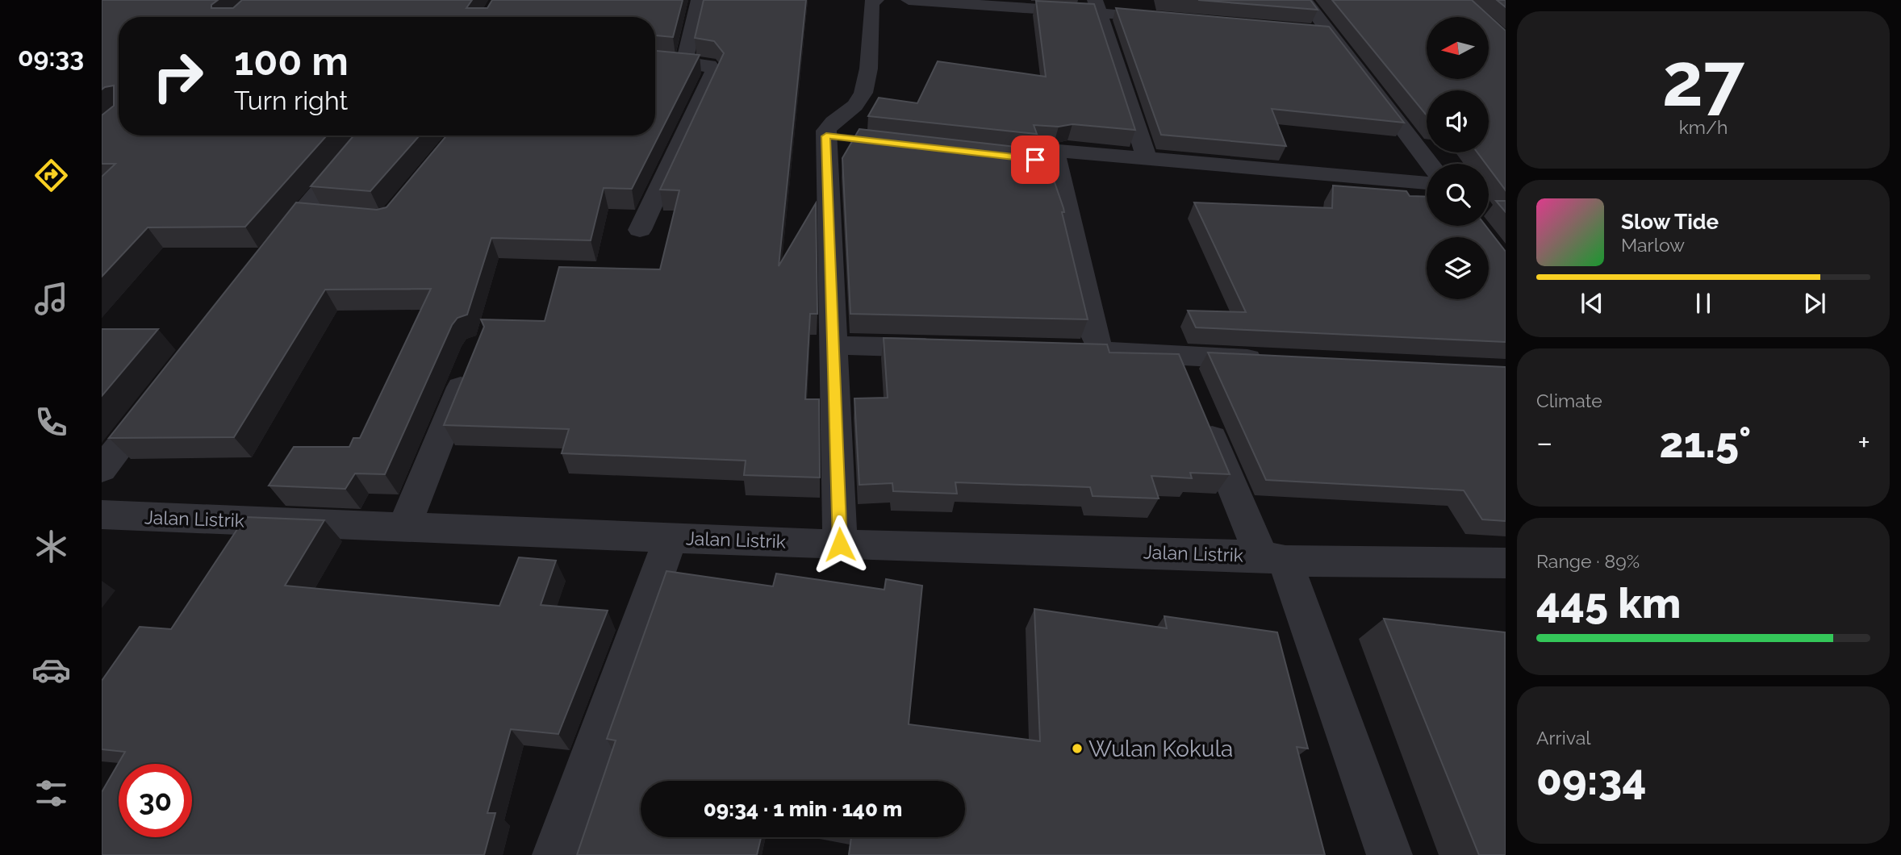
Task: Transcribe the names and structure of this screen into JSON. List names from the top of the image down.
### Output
{
  "streets": {
    "street": ["Jalan Listrik"]
  },
  "places": ["Wulan Kokula"],
  "north": "left",
  "page": {
    "tabs": "09:33",
    "tile": [
      ["27", "km/h"],
      "Climate",
      ["Range · 89%", "445 km"],
      ["Arrival", "09:34"]
    ],
    "turn": ["100 m", "Turn right"],
    "song": ["Slow Tide", "Marlow"],
    "heat": ["−", "21.5°", "+"],
    "limit": "30",
    "trip": "09:34 · 1 min · 140 m"
  }
}
